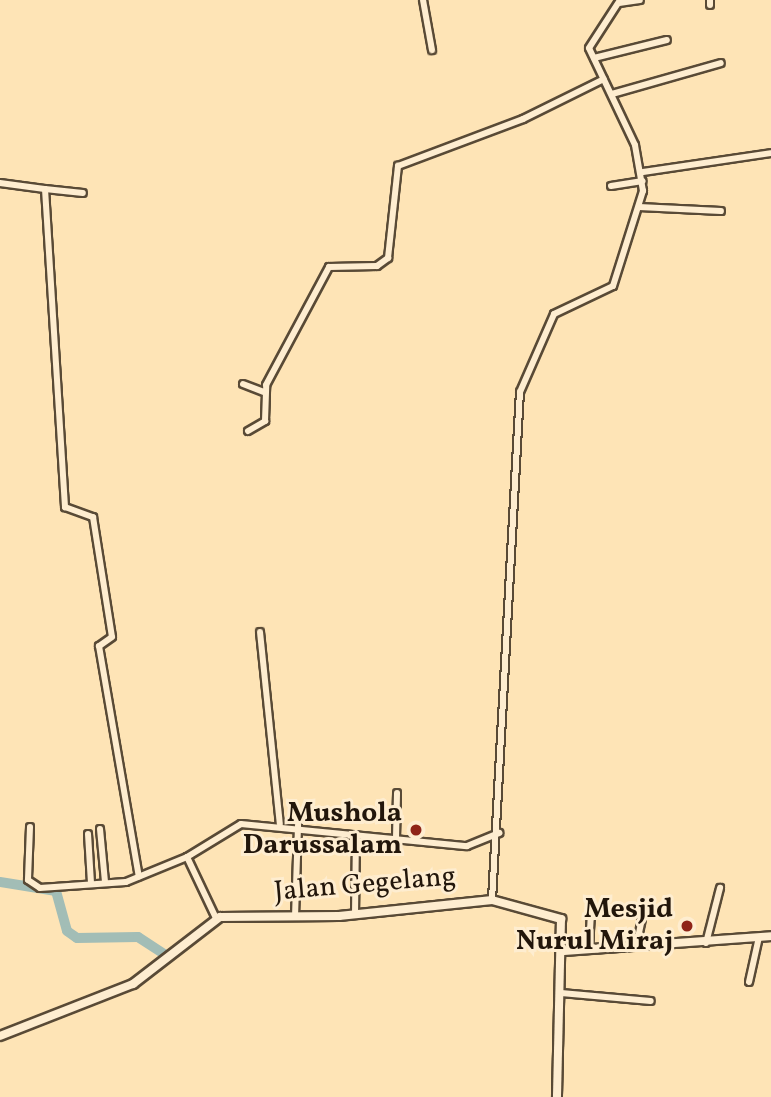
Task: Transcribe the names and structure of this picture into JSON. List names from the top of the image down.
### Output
{
  "streets": {
    "street": ["Jalan Gegelang"]
  },
  "places": ["Mushola Darussalam", "Mesjid Nurul Miraj"]
}
